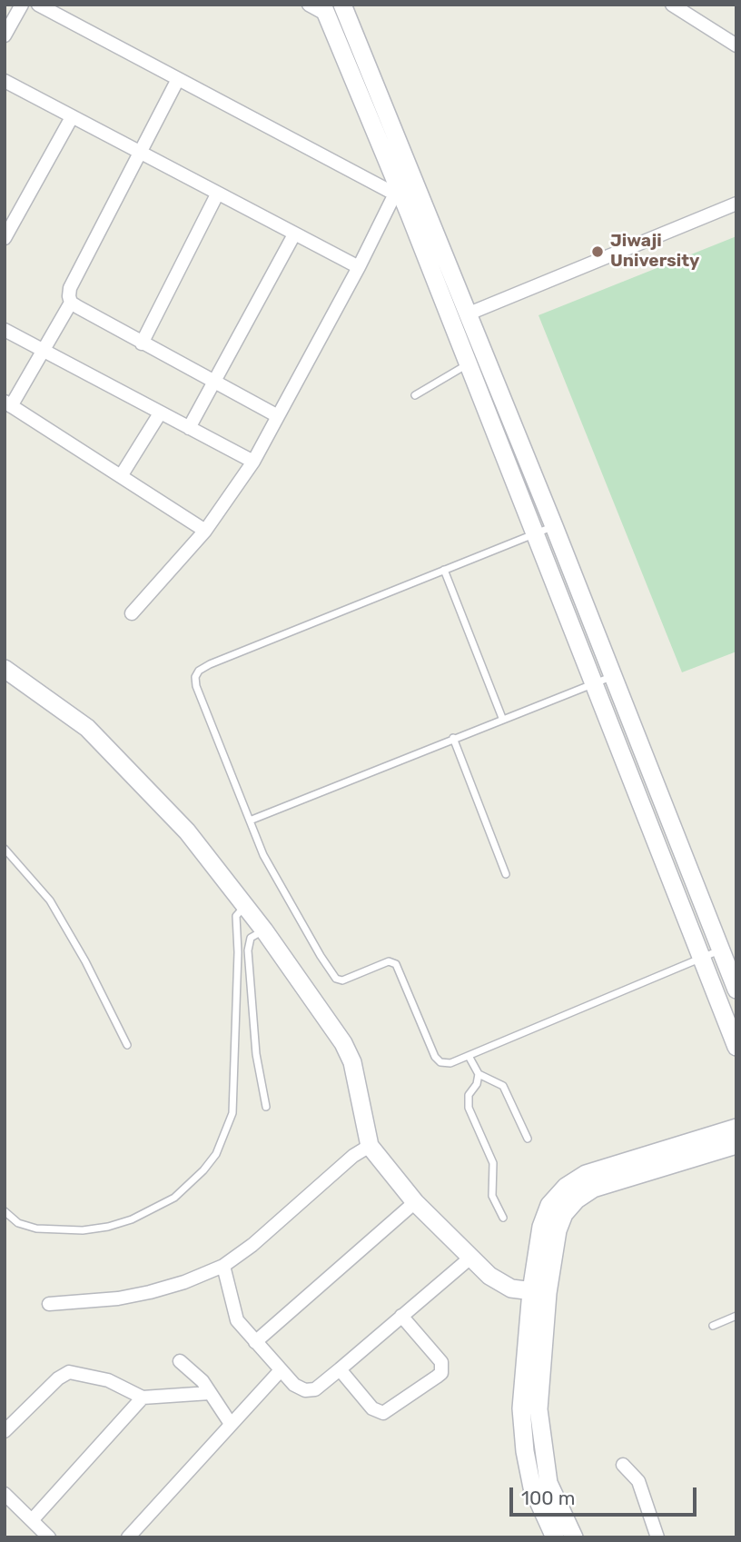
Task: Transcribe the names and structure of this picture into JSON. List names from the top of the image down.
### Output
{
  "places": ["Jiwaji University"],
  "scale_bar": "100 m"
}
